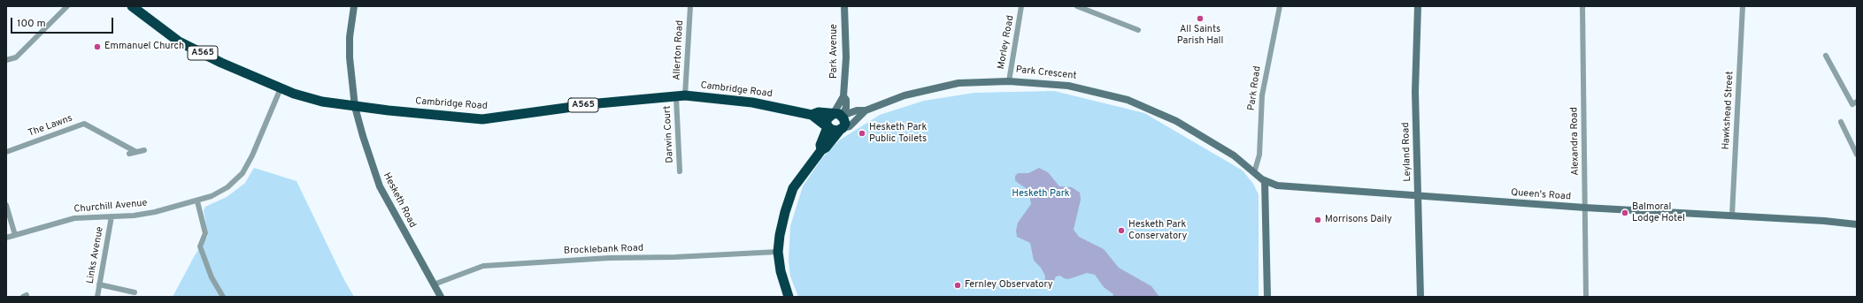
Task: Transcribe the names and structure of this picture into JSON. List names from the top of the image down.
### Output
{
  "streets": {
    "highway": ["A565", "Park Crescent", "Cambridge Road"],
    "main road": [
      "Park Avenue",
      "Leyland Road",
      "Queen's Road",
      "Hesketh Road"
    ],
    "street": [
      "Morley Road",
      "Allerton Road",
      "Park Road",
      "Hawkshead Street",
      "The Lawns",
      "Darwin Court",
      "Alexandra Road",
      "Churchill Avenue",
      "Brocklebank Road",
      "Links Avenue"
    ]
  },
  "crossings": [
    ["Morley Road", "Park Crescent"],
    ["Allerton Road", "Cambridge Road"],
    ["Allerton Road", "Darwin Court"],
    ["Park Avenue", "A565"],
    ["Park Avenue", "Park Crescent"],
    ["Park Avenue", "Cambridge Road"],
    ["A565", "Park Crescent"],
    ["A565", "Cambridge Road"],
    ["Park Crescent", "Cambridge Road"],
    ["Park Crescent", "Queen's Road"],
    ["Park Crescent", "Brocklebank Road"],
    ["Park Road", "Queen's Road"],
    ["Cambridge Road", "Darwin Court"],
    ["Cambridge Road", "Hesketh Road"],
    ["Cambridge Road", "Churchill Avenue"],
    ["Hawkshead Street", "Queen's Road"],
    ["Alexandra Road", "Queen's Road"],
    ["Leyland Road", "Queen's Road"],
    ["Hesketh Road", "Brocklebank Road"],
    ["Churchill Avenue", "Links Avenue"]
  ],
  "parks": ["Hesketh Park"],
  "places": [
    "All Saints Parish Hall",
    "Emmanuel Church",
    "Hesketh Park Public Toilets",
    "Balmoral Lodge Hotel",
    "Morrisons Daily",
    "Hesketh Park Conservatory",
    "Fernley Observatory"
  ],
  "scale_bar": "100 m"
}
